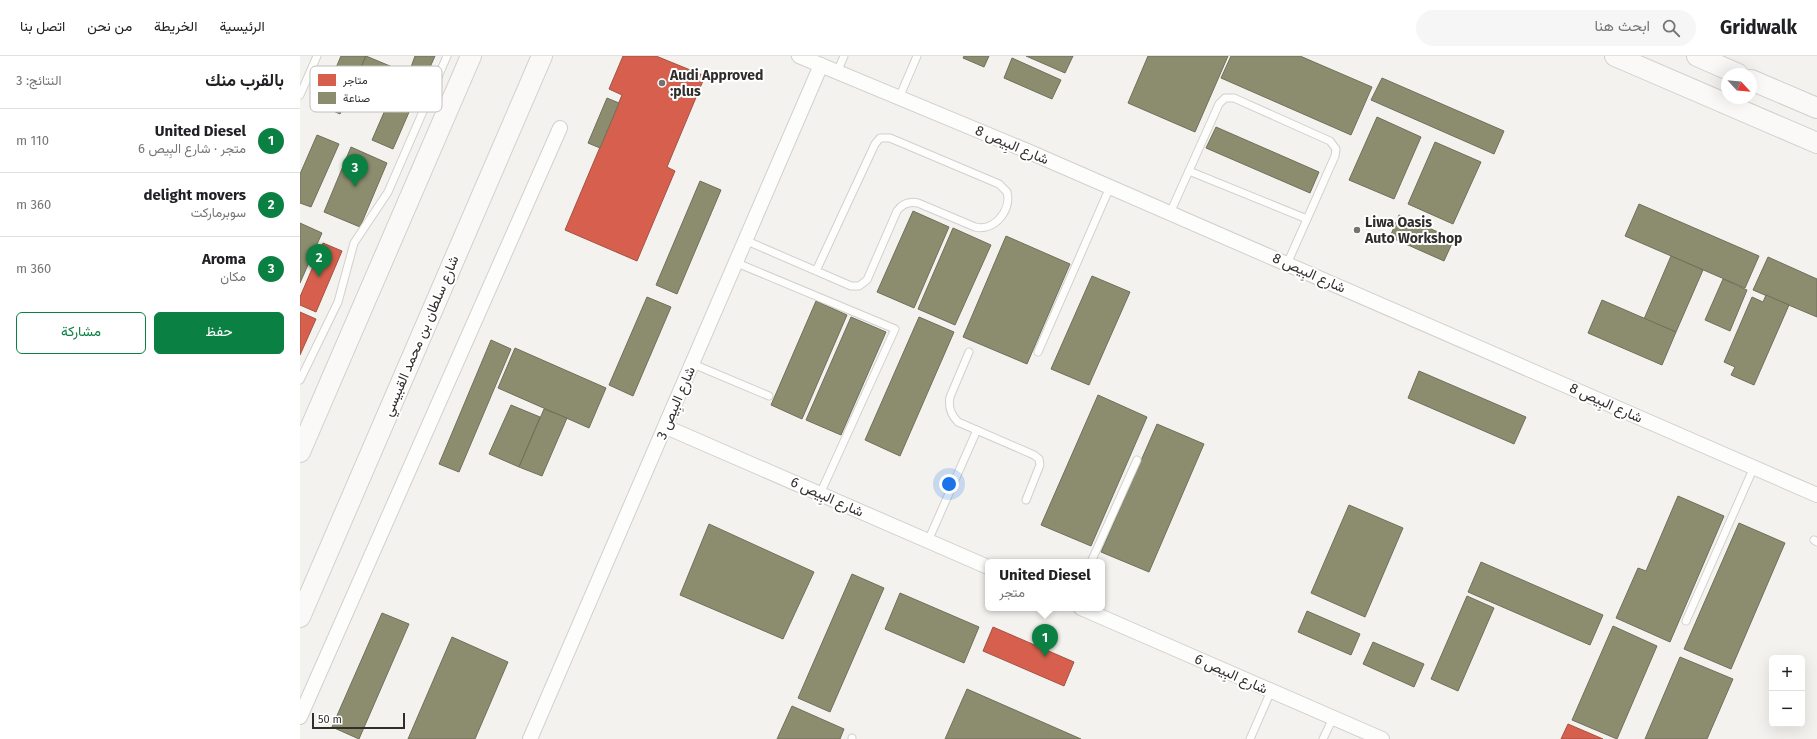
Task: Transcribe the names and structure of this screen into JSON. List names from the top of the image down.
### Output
{
  "streets": {
    "main road": ["شارع سلطان بن محمد القبيسي"],
    "street": ["شارع البِيص 8", "شارع البِيص 3", "شارع البِيص 6"]
  },
  "crossings": [
    ["شارع البِيص 8", "شارع البِيص 3"],
    ["شارع البِيص 3", "شارع البِيص 6"]
  ],
  "places": ["Audi Approved :plus", "Liwa Oasis Auto Workshop"],
  "legend": ["متاجر", "صناعة"],
  "scale_bar": "50 m",
  "north": "bottom right",
  "page": {
    "header": "Gridwalk",
    "search": "ابحث هنا",
    "nav": [
      "الرئيسية",
      "الخريطة",
      "من نحن",
      "اتصل بنا"
    ],
    "heading": ["بالقرب منك", "النتائج: 3"],
    "list": [
      {
        "mark": "1",
        "name": "United Diesel",
        "note": "متجر · شارع البِيص 6",
        "value": "110 m"
      },
      {
        "mark": "2",
        "name": "delight movers",
        "note": "سوبرماركت",
        "value": "360 m"
      },
      {
        "mark": "3",
        "name": "Aroma",
        "note": "مكان",
        "value": "360 m"
      }
    ],
    "pins": ["3", "2", "1"],
    "buttons": ["حفظ", "مشاركة"],
    "popup": ["United Diesel", "متجر"],
    "map_buttons": ["+", "−"],
    "scale": "50 m"
  }
}
